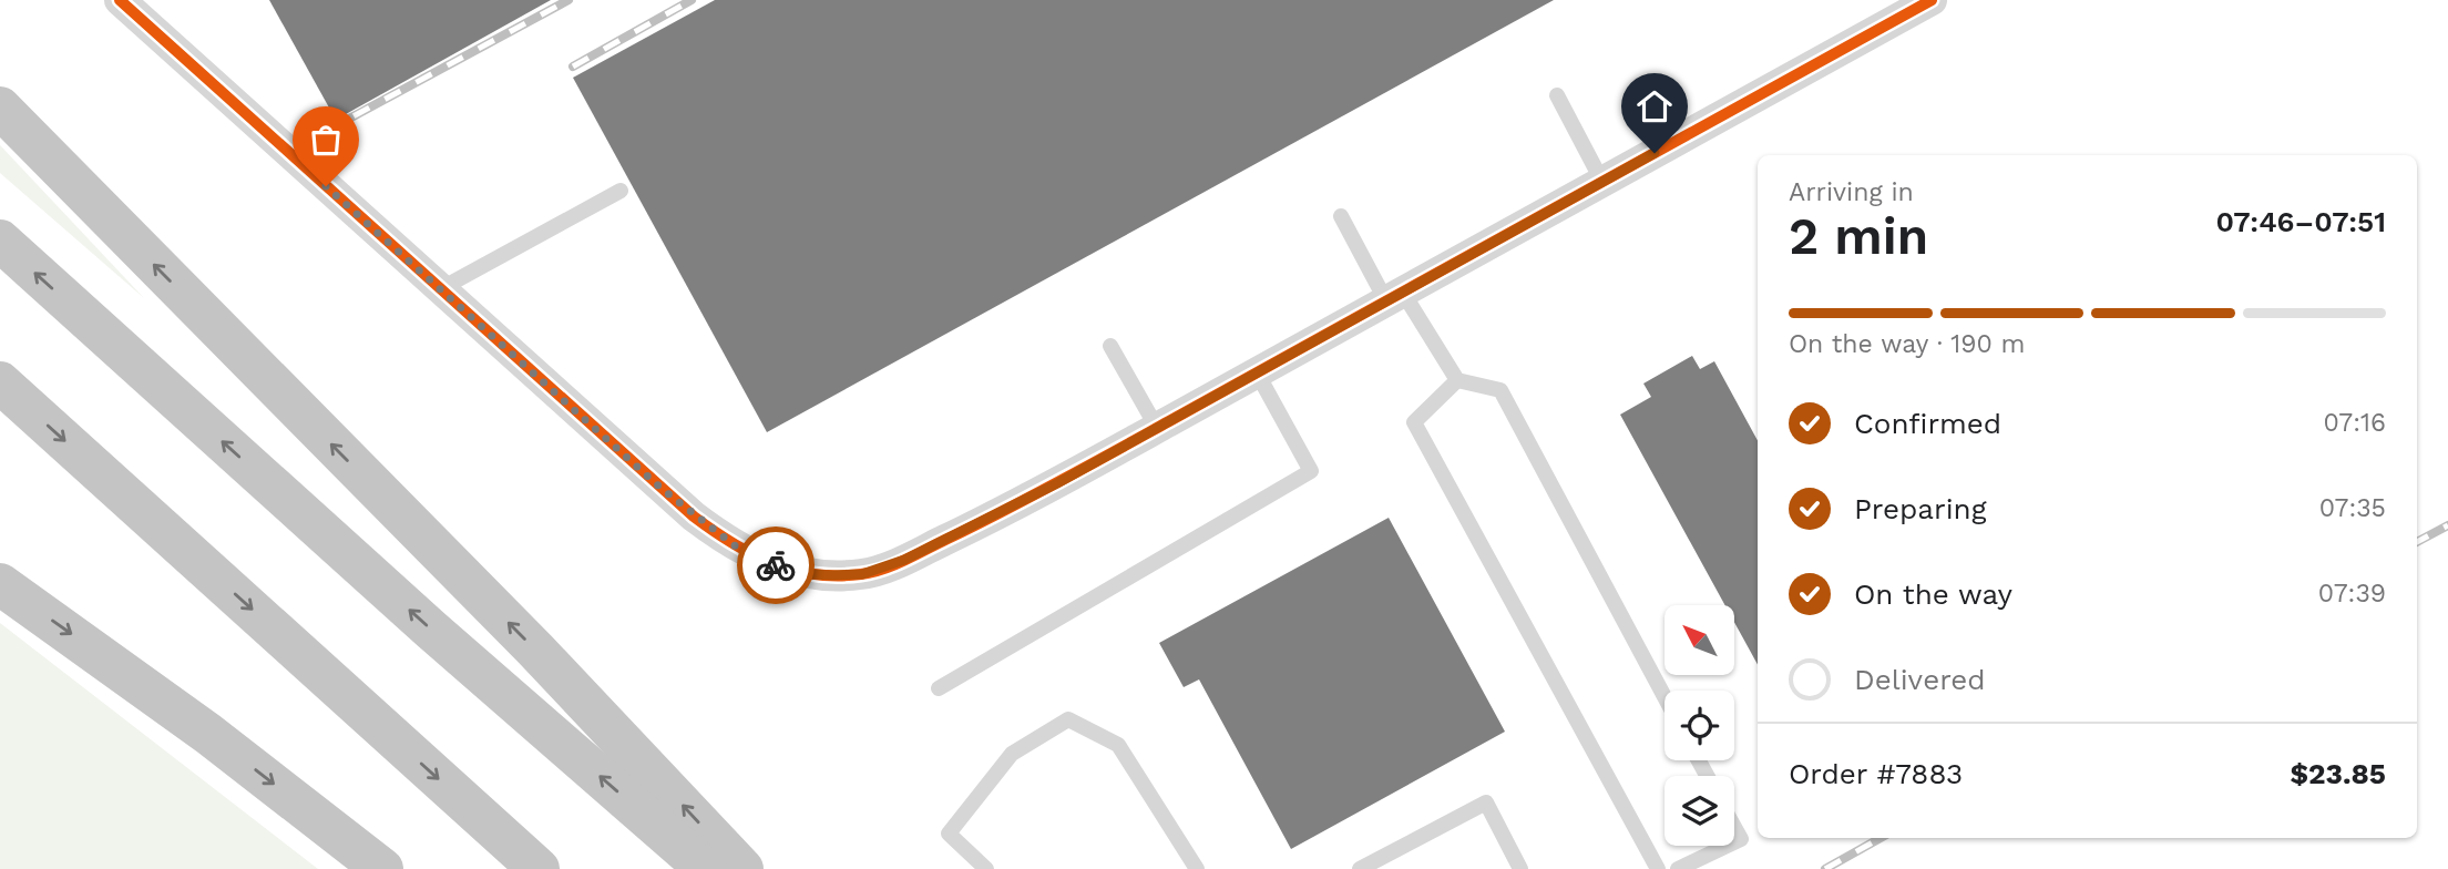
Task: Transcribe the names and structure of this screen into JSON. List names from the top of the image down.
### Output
{
  "north": "top left",
  "page": {
    "heading": ["2 min", "Arriving in", "07:46–07:51"],
    "panel": ["Order #7883", "$23.85"],
    "bar": "On the way · 190 m",
    "list": [
      ["Confirmed", "07:16"],
      ["Preparing", "07:35"],
      ["On the way", "07:39"],
      "Delivered"
    ]
  }
}
